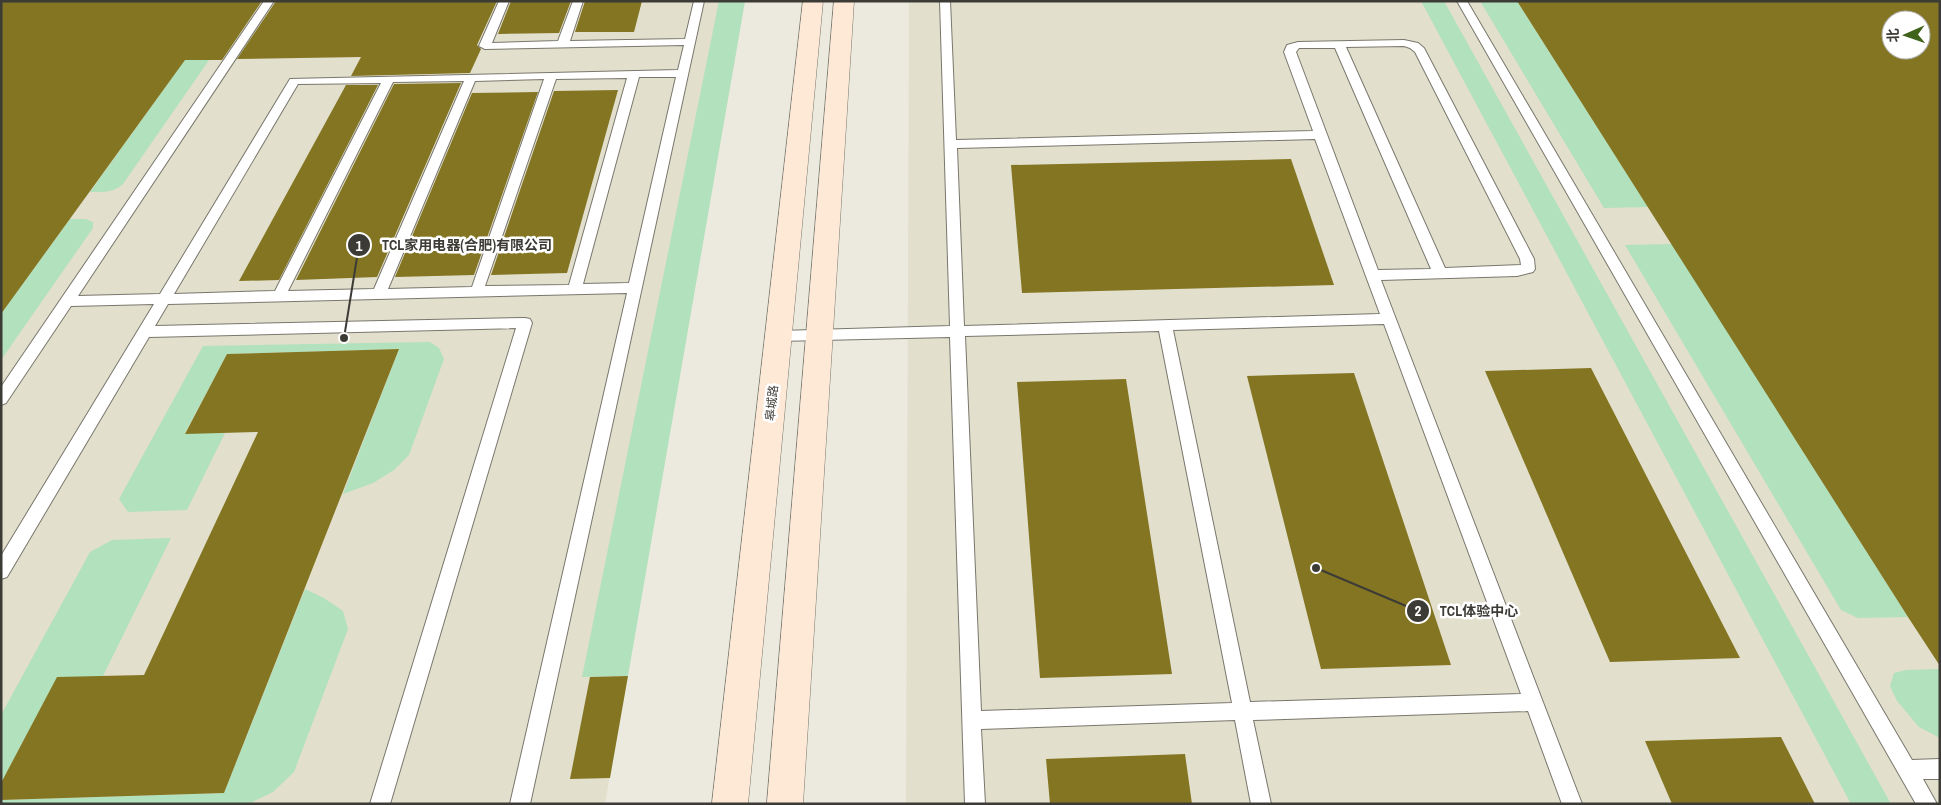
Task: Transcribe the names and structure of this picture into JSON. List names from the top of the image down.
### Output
{
  "streets": {
    "main road": ["皋城路"]
  },
  "places": ["TCL家用电器(合肥)有限公司", "TCL体验中心"],
  "north": "left"
}
